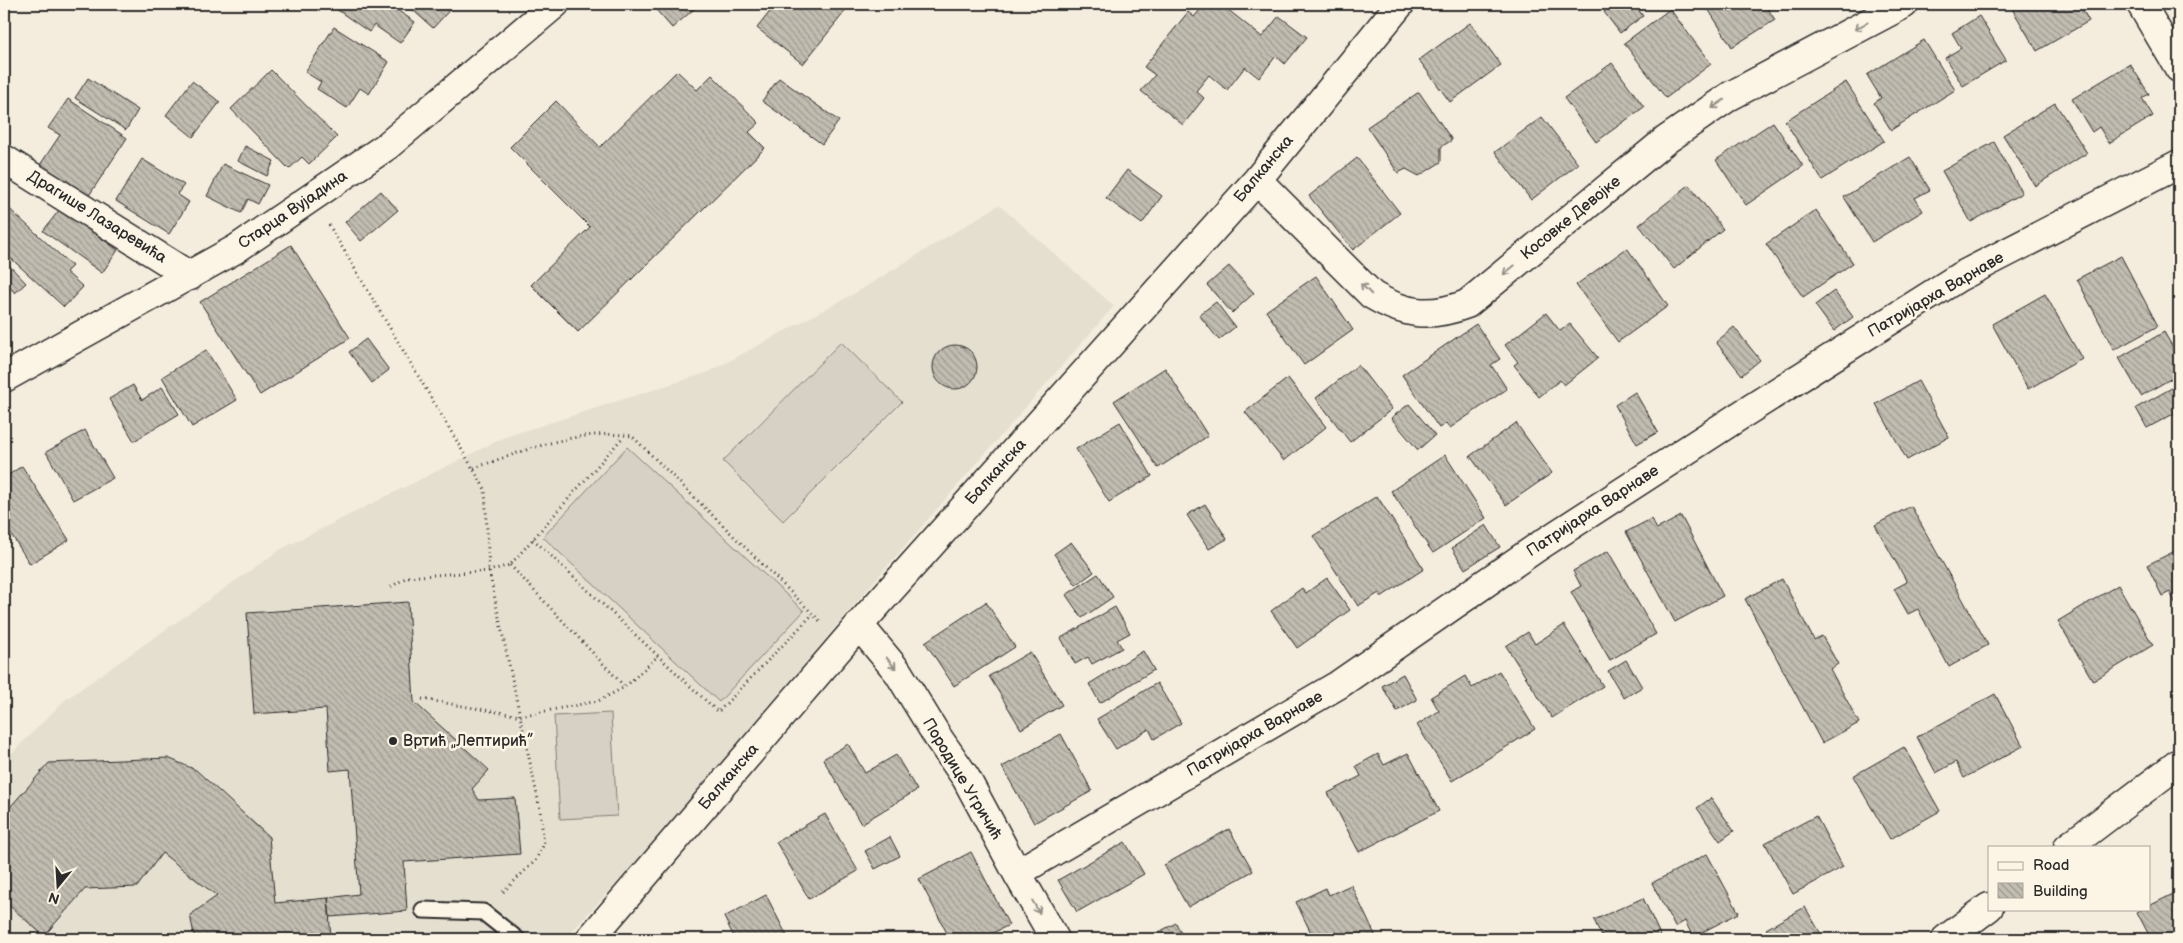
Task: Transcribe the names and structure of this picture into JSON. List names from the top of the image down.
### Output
{
  "streets": {
    "street": [
      "Балканска",
      "Старца Вујадина",
      "Драгише Лазаревића",
      "Косовке Девојке",
      "Патријарха Варнаве",
      "Породице Угричић"
    ]
  },
  "crossings": [
    ["Балканска", "Косовке Девојке"],
    ["Балканска", "Породице Угричић"],
    ["Старца Вујадина", "Драгише Лазаревића"],
    ["Патријарха Варнаве", "Породице Угричић"]
  ],
  "one_way": ["Косовке Девојке", "Породице Угричић"],
  "places": ["Вртић „Лептирић”"],
  "legend": ["Road", "Building"],
  "north": "bottom"
}
